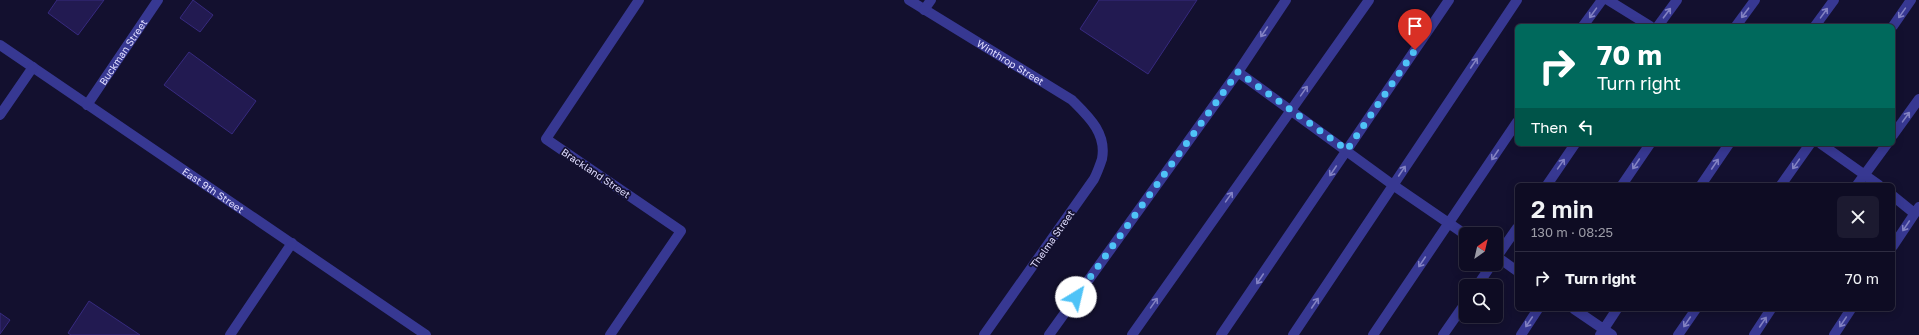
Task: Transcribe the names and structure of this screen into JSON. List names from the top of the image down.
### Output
{
  "streets": {
    "street": [
      "Buckman Street",
      "Winthrop Street",
      "Brackland Street",
      "East 9th Street",
      "Thelma Street"
    ]
  },
  "crossings": [
    ["Buckman Street", "East 9th Street"],
    ["Winthrop Street", "Thelma Street"]
  ],
  "north": "top right",
  "page": {
    "turn": ["70 m", "Turn right"],
    "then": "Then",
    "heading": ["2 min", "130 m · 08:25"],
    "list": [
      {
        "name": "Turn right",
        "value": "70 m"
      }
    ]
  }
}
